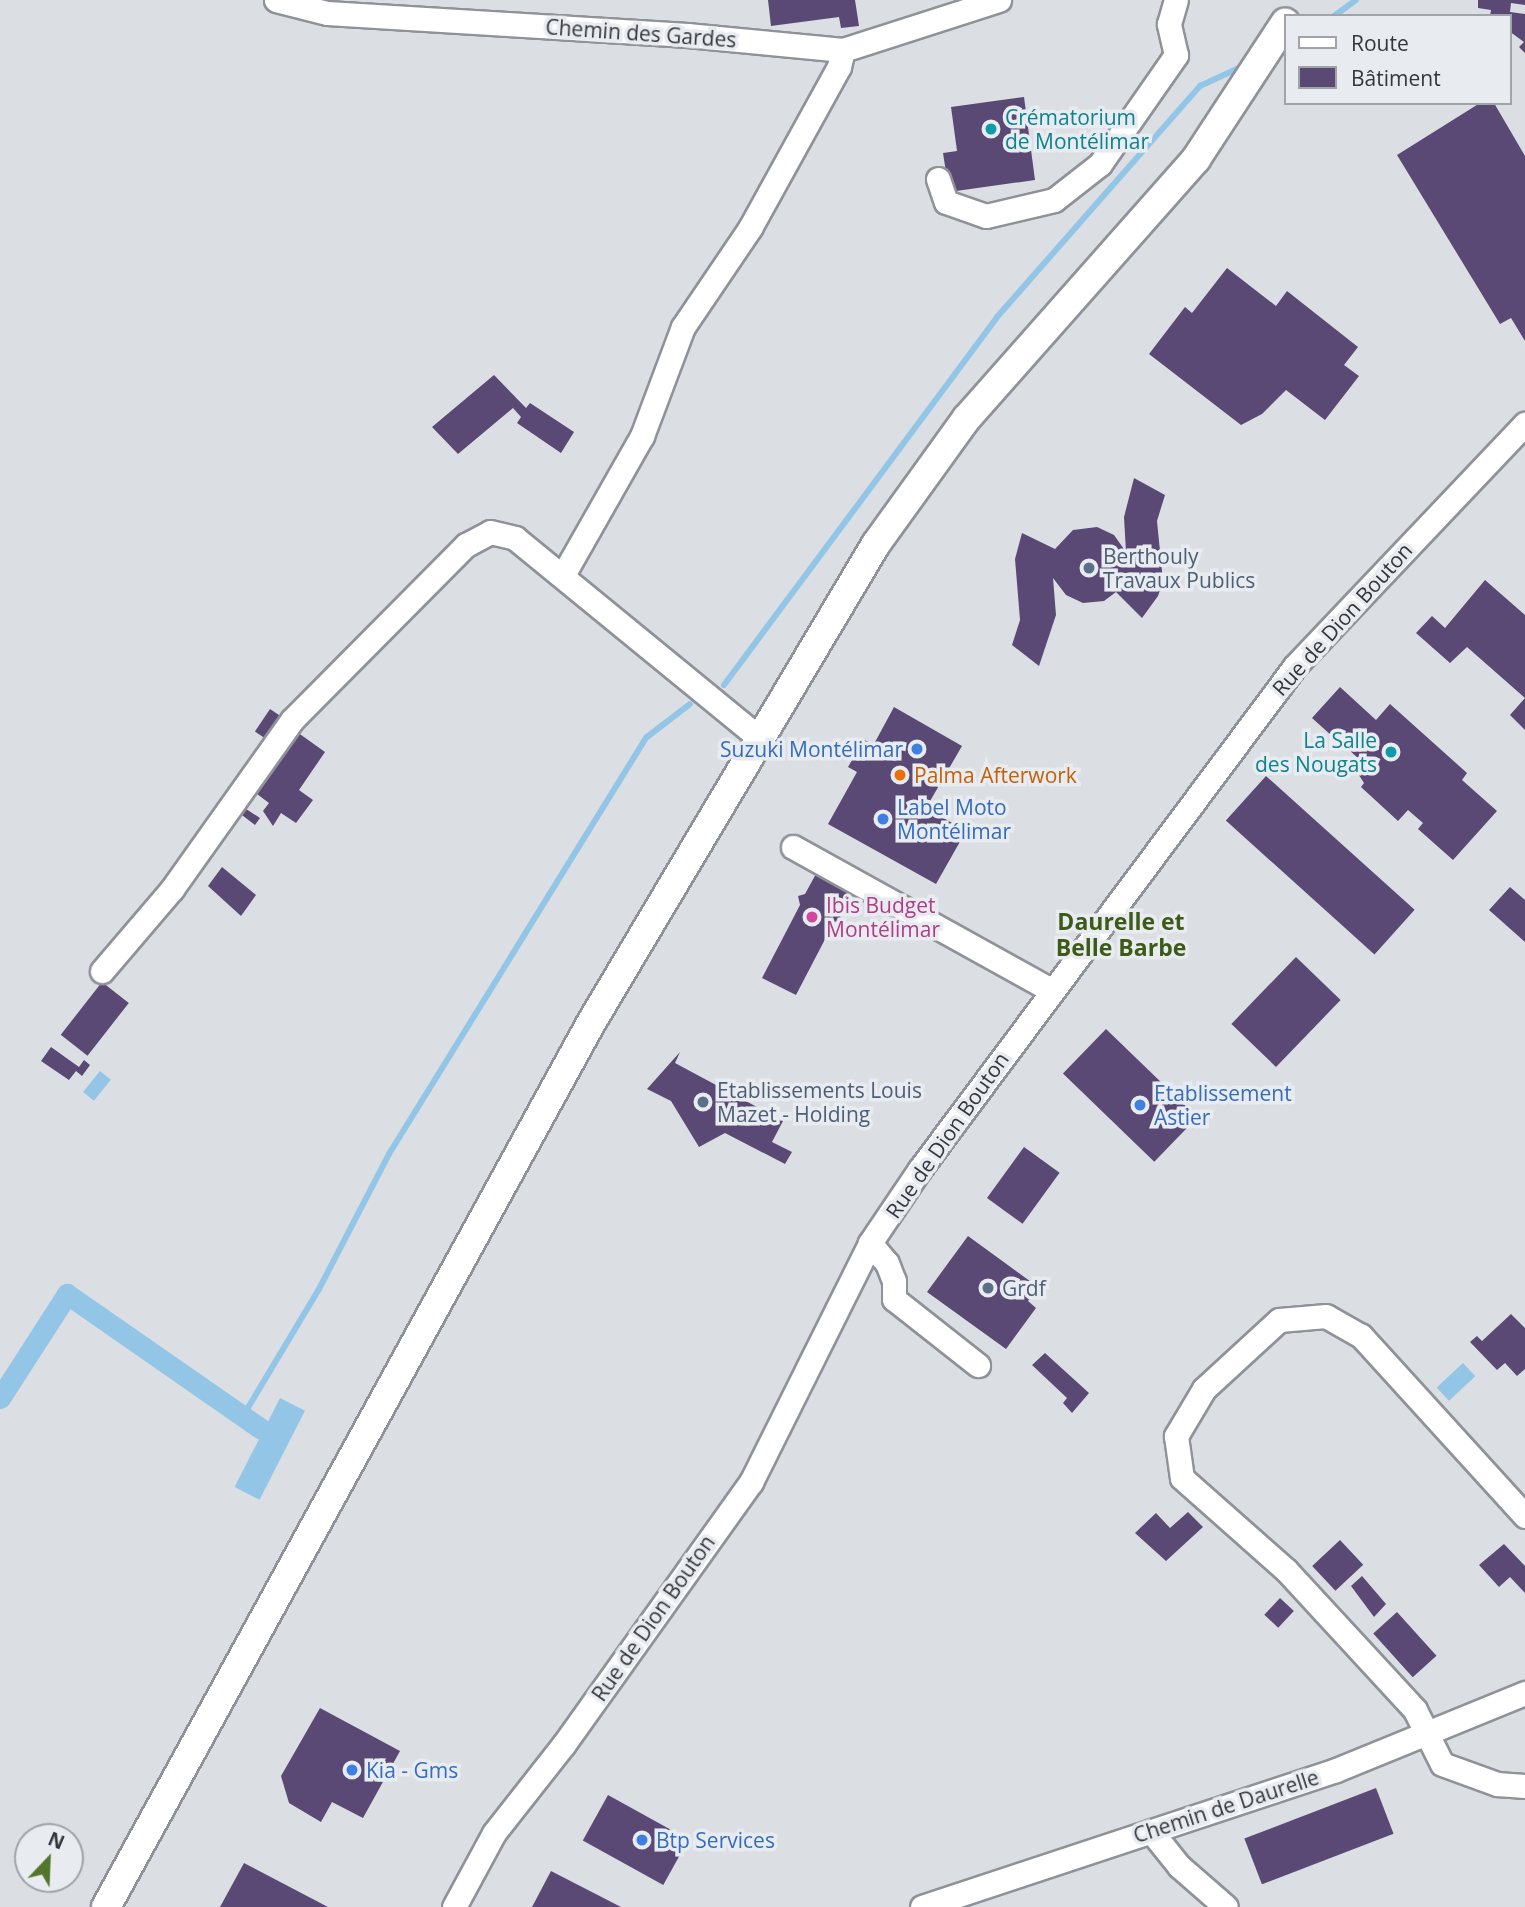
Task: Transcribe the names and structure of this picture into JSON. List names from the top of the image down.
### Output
{
  "streets": {
    "street": ["Chemin des Gardes", "Rue de Dion Bouton", "Chemin de Daurelle"]
  },
  "districts": ["Daurelle et Belle Barbe"],
  "places": [
    "Crématorium de Montélimar",
    "Berthouly Travaux Publics",
    "Suzuki Montélimar",
    "La Salle des Nougats",
    "Palma Afterwork",
    "Label Moto Montélimar",
    "Ibis Budget Montélimar",
    "Etablissements Louis Mazet - Holding",
    "Etablissement Astier",
    "Grdf",
    "Kia - Gms",
    "Btp Services"
  ],
  "legend": ["Route", "Bâtiment"],
  "north": "top right"
}
